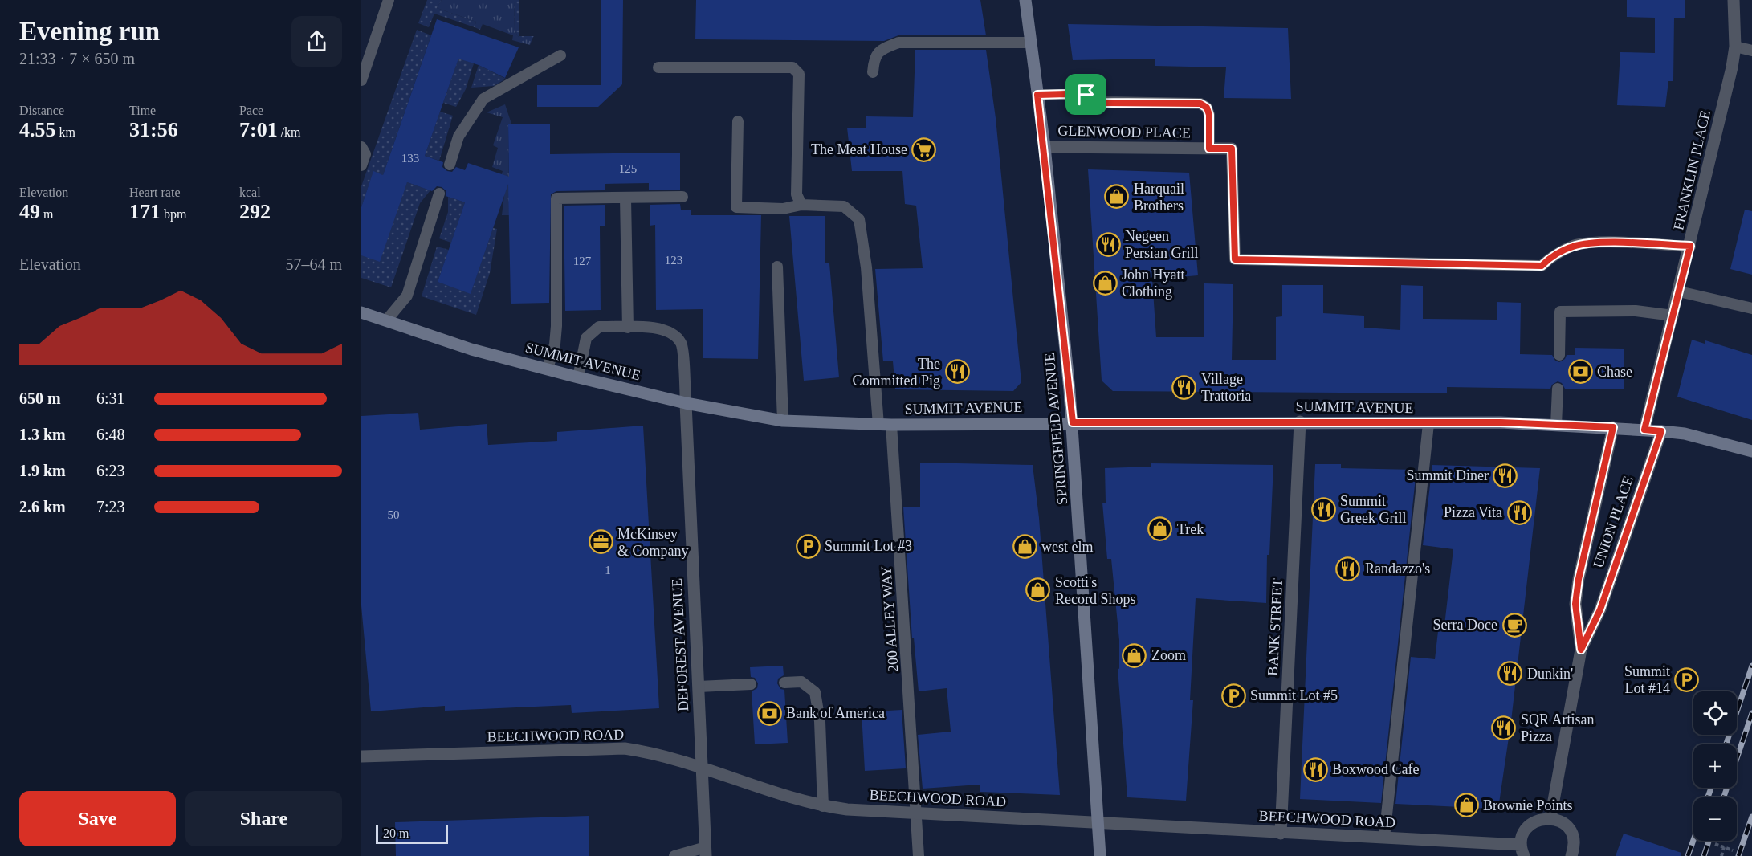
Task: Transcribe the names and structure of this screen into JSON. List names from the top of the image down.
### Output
{
  "streets": {
    "street": [
      "GLENWOOD PLACE",
      "FRANKLIN PLACE",
      "SUMMIT AVENUE",
      "SPRINGFIELD AVENUE",
      "UNION PLACE",
      "BANK STREET",
      "DEFOREST AVENUE",
      "BEECHWOOD ROAD"
    ],
    "lane": ["200 ALLEY WAY"]
  },
  "crossings": [
    ["GLENWOOD PLACE", "SPRINGFIELD AVENUE"],
    ["FRANKLIN PLACE", "SUMMIT AVENUE"],
    ["SUMMIT AVENUE", "SPRINGFIELD AVENUE"],
    ["SUMMIT AVENUE", "UNION PLACE"],
    ["SUMMIT AVENUE", "200 ALLEY WAY"],
    ["SUMMIT AVENUE", "BANK STREET"],
    ["SUMMIT AVENUE", "DEFOREST AVENUE"],
    ["SPRINGFIELD AVENUE", "BEECHWOOD ROAD"],
    ["200 ALLEY WAY", "BEECHWOOD ROAD"],
    ["BANK STREET", "BEECHWOOD ROAD"],
    ["DEFOREST AVENUE", "BEECHWOOD ROAD"]
  ],
  "places": {
    "supermarket": ["The Meat House"],
    "shop": [
      "Harquail Brothers",
      "John Hyatt Clothing",
      "Trek",
      "west elm",
      "Scotti's Record Shops",
      "Zoom",
      "Brownie Points"
    ],
    "restaurant": [
      "Negeen Persian Grill",
      "The Committed Pig",
      "Village Trattoria",
      "Summit Diner",
      "Summit Greek Grill",
      "Pizza Vita",
      "Randazzo's",
      "Dunkin'",
      "SQR Artisan Pizza",
      "Boxwood Cafe"
    ],
    "bank": ["Chase", "Bank of America"],
    "office": ["McKinsey & Company"],
    "parking": ["Summit Lot #3", "Summit Lot #14", "Summit Lot #5"],
    "cafe": ["Serra Doce"]
  },
  "house_numbers": [
    "133",
    "125",
    "123",
    "127",
    "50",
    "1"
  ],
  "scale_bar": "20 m",
  "page": {
    "heading": ["Evening run", "21:33 · 7 × 650 m"],
    "stats": [
      ["Distance", "4.55 km"],
      ["Time", "31:56"],
      ["Pace", "7:01 /km"],
      ["Elevation", "49 m"],
      ["Heart rate", "171 bpm"],
      ["kcal", "292"]
    ],
    "chart": ["Elevation", "57–64 m"],
    "list": [
      {
        "name": "650 m",
        "note": "6:31"
      },
      {
        "name": "1.3 km",
        "note": "6:48"
      },
      {
        "name": "1.9 km",
        "note": "6:23"
      },
      {
        "name": "2.6 km",
        "note": "7:23"
      }
    ],
    "map_buttons": ["+", "−"],
    "buttons": ["Save", "Share"],
    "scale": "20 m"
  }
}
